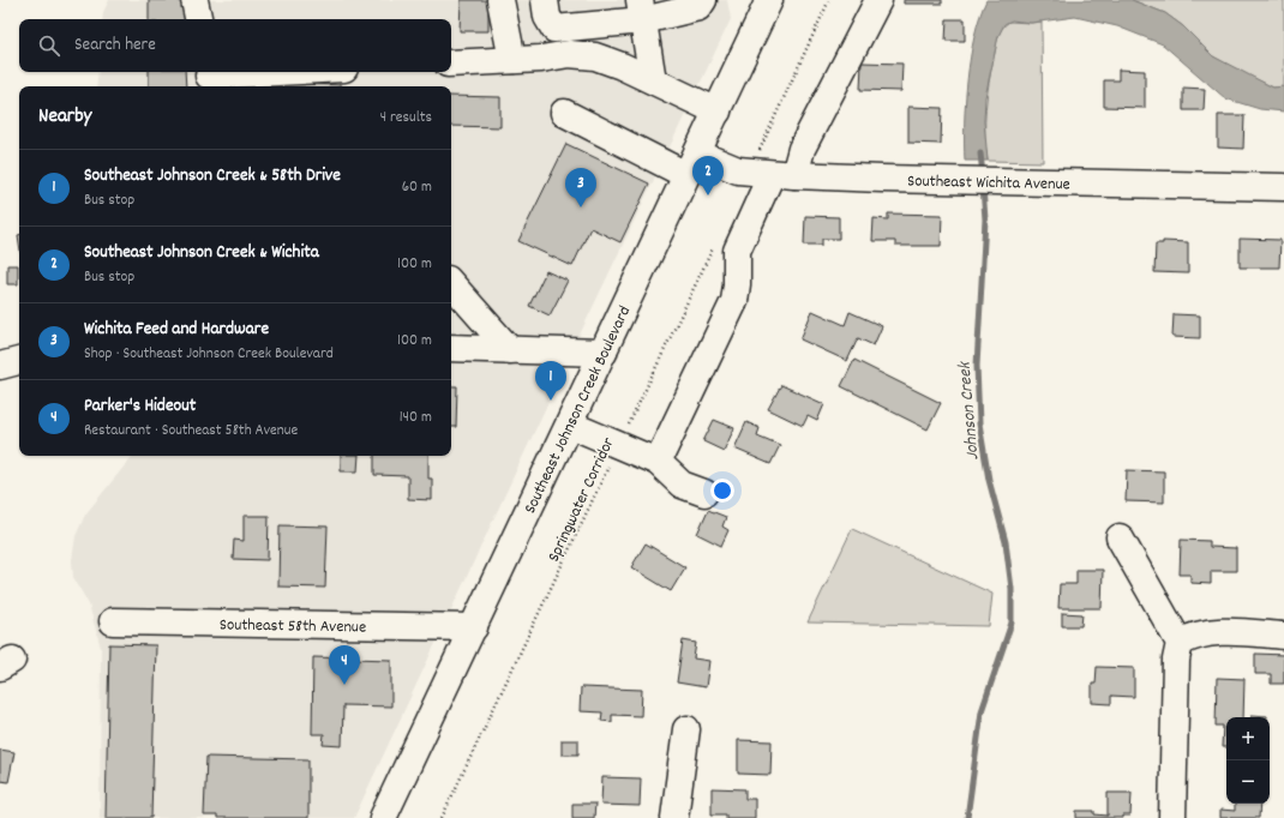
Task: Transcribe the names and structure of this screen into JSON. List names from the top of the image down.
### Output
{
  "streets": {
    "street": ["Southeast Wichita Avenue", "Southeast Johnson Creek Boulevard", "Southeast 58th Avenue"],
    "path": ["Springwater Corridor"]
  },
  "crossings": [
    ["Southeast Wichita Avenue", "Southeast Johnson Creek Boulevard"],
    ["Southeast Johnson Creek Boulevard", "Southeast 58th Avenue"]
  ],
  "water": ["Johnson Creek"],
  "page": {
    "search": "Search here",
    "heading": ["Nearby", "4 results"],
    "list": [
      {
        "mark": "1",
        "name": "Southeast Johnson Creek & 58th Drive",
        "note": "Bus stop",
        "value": "60 m"
      },
      {
        "mark": "2",
        "name": "Southeast Johnson Creek & Wichita",
        "note": "Bus stop",
        "value": "100 m"
      },
      {
        "mark": "3",
        "name": "Wichita Feed and Hardware",
        "note": "Shop · Southeast Johnson Creek Boulevard",
        "value": "100 m"
      },
      {
        "mark": "4",
        "name": "Parker's Hideout",
        "note": "Restaurant · Southeast 58th Avenue",
        "value": "140 m"
      }
    ],
    "pins": [
      "2",
      "3",
      "1",
      "4"
    ],
    "map_buttons": ["+", "−"]
  }
}
